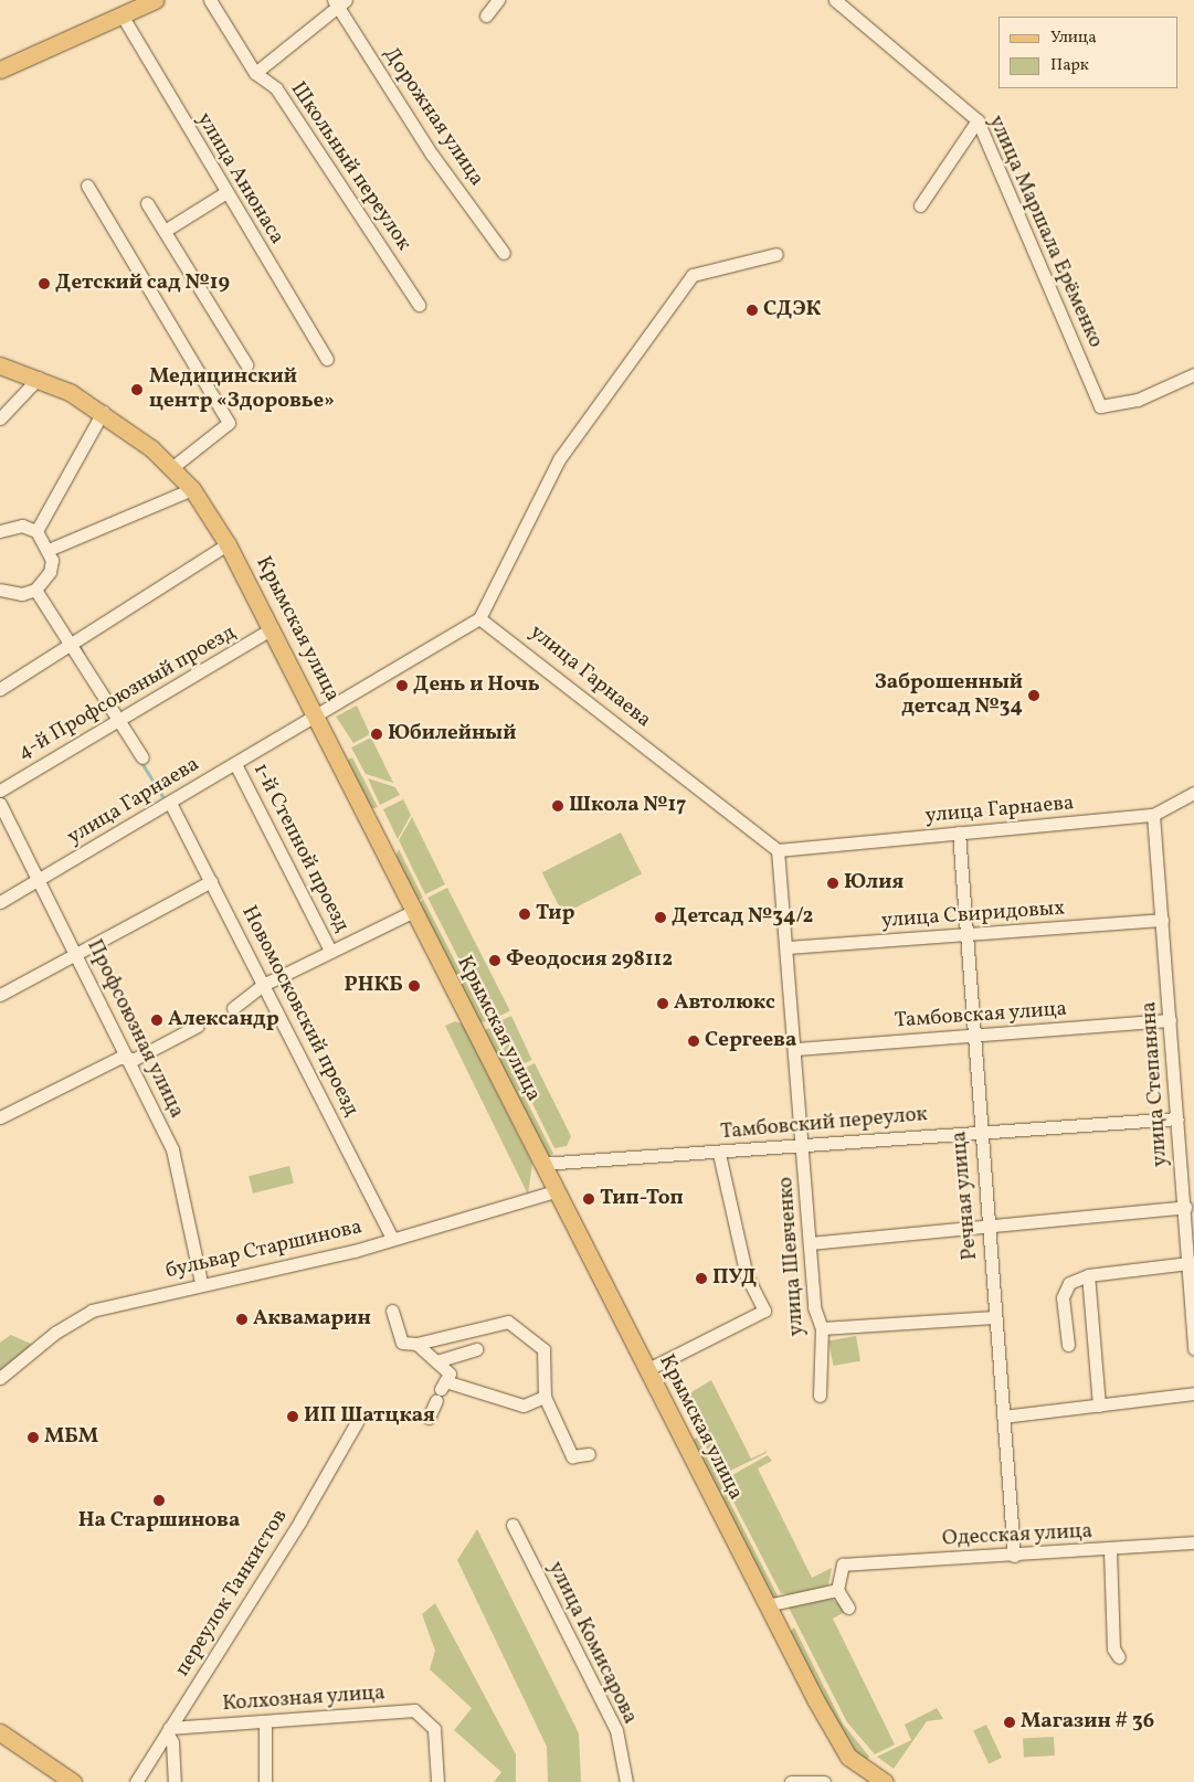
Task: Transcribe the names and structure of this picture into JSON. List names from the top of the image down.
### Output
{
  "streets": {
    "main road": ["Крымская улица"],
    "street": [
      "Дорожная улица",
      "Школьный переулок",
      "улица Анюнаса",
      "улица Маршала Ерёменко",
      "улица Гарнаева",
      "4-й Профсоюзный проезд",
      "1-й Степной проезд",
      "улица Свиридовых",
      "Новомосковский проезд",
      "Тамбовская улица",
      "Профсоюзная улица",
      "улица Степаняна",
      "Тамбовский переулок",
      "Речная улица",
      "бульвар Старшинова",
      "улица Шевченко",
      "Одесская улица",
      "переулок Танкистов",
      "улица Комисарова",
      "Колхозная улица"
    ]
  },
  "crossings": [
    ["Крымская улица", "улица Гарнаева"],
    ["Крымская улица", "4-й Профсоюзный проезд"],
    ["Крымская улица", "Тамбовский переулок"],
    ["Крымская улица", "бульвар Старшинова"],
    ["улица Гарнаева", "1-й Степной проезд"],
    ["улица Гарнаева", "Новомосковский проезд"],
    ["улица Гарнаева", "Профсоюзная улица"],
    ["улица Гарнаева", "улица Степаняна"],
    ["улица Гарнаева", "Речная улица"],
    ["улица Гарнаева", "улица Шевченко"],
    ["улица Свиридовых", "улица Степаняна"],
    ["улица Свиридовых", "Речная улица"],
    ["улица Свиридовых", "улица Шевченко"],
    ["Новомосковский проезд", "бульвар Старшинова"],
    ["Тамбовская улица", "улица Степаняна"],
    ["Тамбовская улица", "Речная улица"],
    ["Тамбовская улица", "улица Шевченко"],
    ["Профсоюзная улица", "бульвар Старшинова"],
    ["улица Степаняна", "Тамбовский переулок"],
    ["Тамбовский переулок", "Речная улица"],
    ["Тамбовский переулок", "улица Шевченко"],
    ["Речная улица", "Одесская улица"],
    ["переулок Танкистов", "Колхозная улица"]
  ],
  "places": [
    "Детский сад №19",
    "СДЭК",
    "Медицинский центр «Здоровье»",
    "День и Ночь",
    "Заброшенный детсад №34",
    "Юбилейный",
    "Школа №17",
    "Юлия",
    "Тир",
    "Детсад №34/2",
    "Феодосия 298112",
    "РНКБ",
    "Автолюкс",
    "Александр",
    "Сергеева",
    "Тип-Топ",
    "ПУД",
    "Аквамарин",
    "ИП Шатцкая",
    "МБМ",
    "На Старшинова",
    "Магазин # 36"
  ],
  "legend": ["Улица", "Парк"]
}
